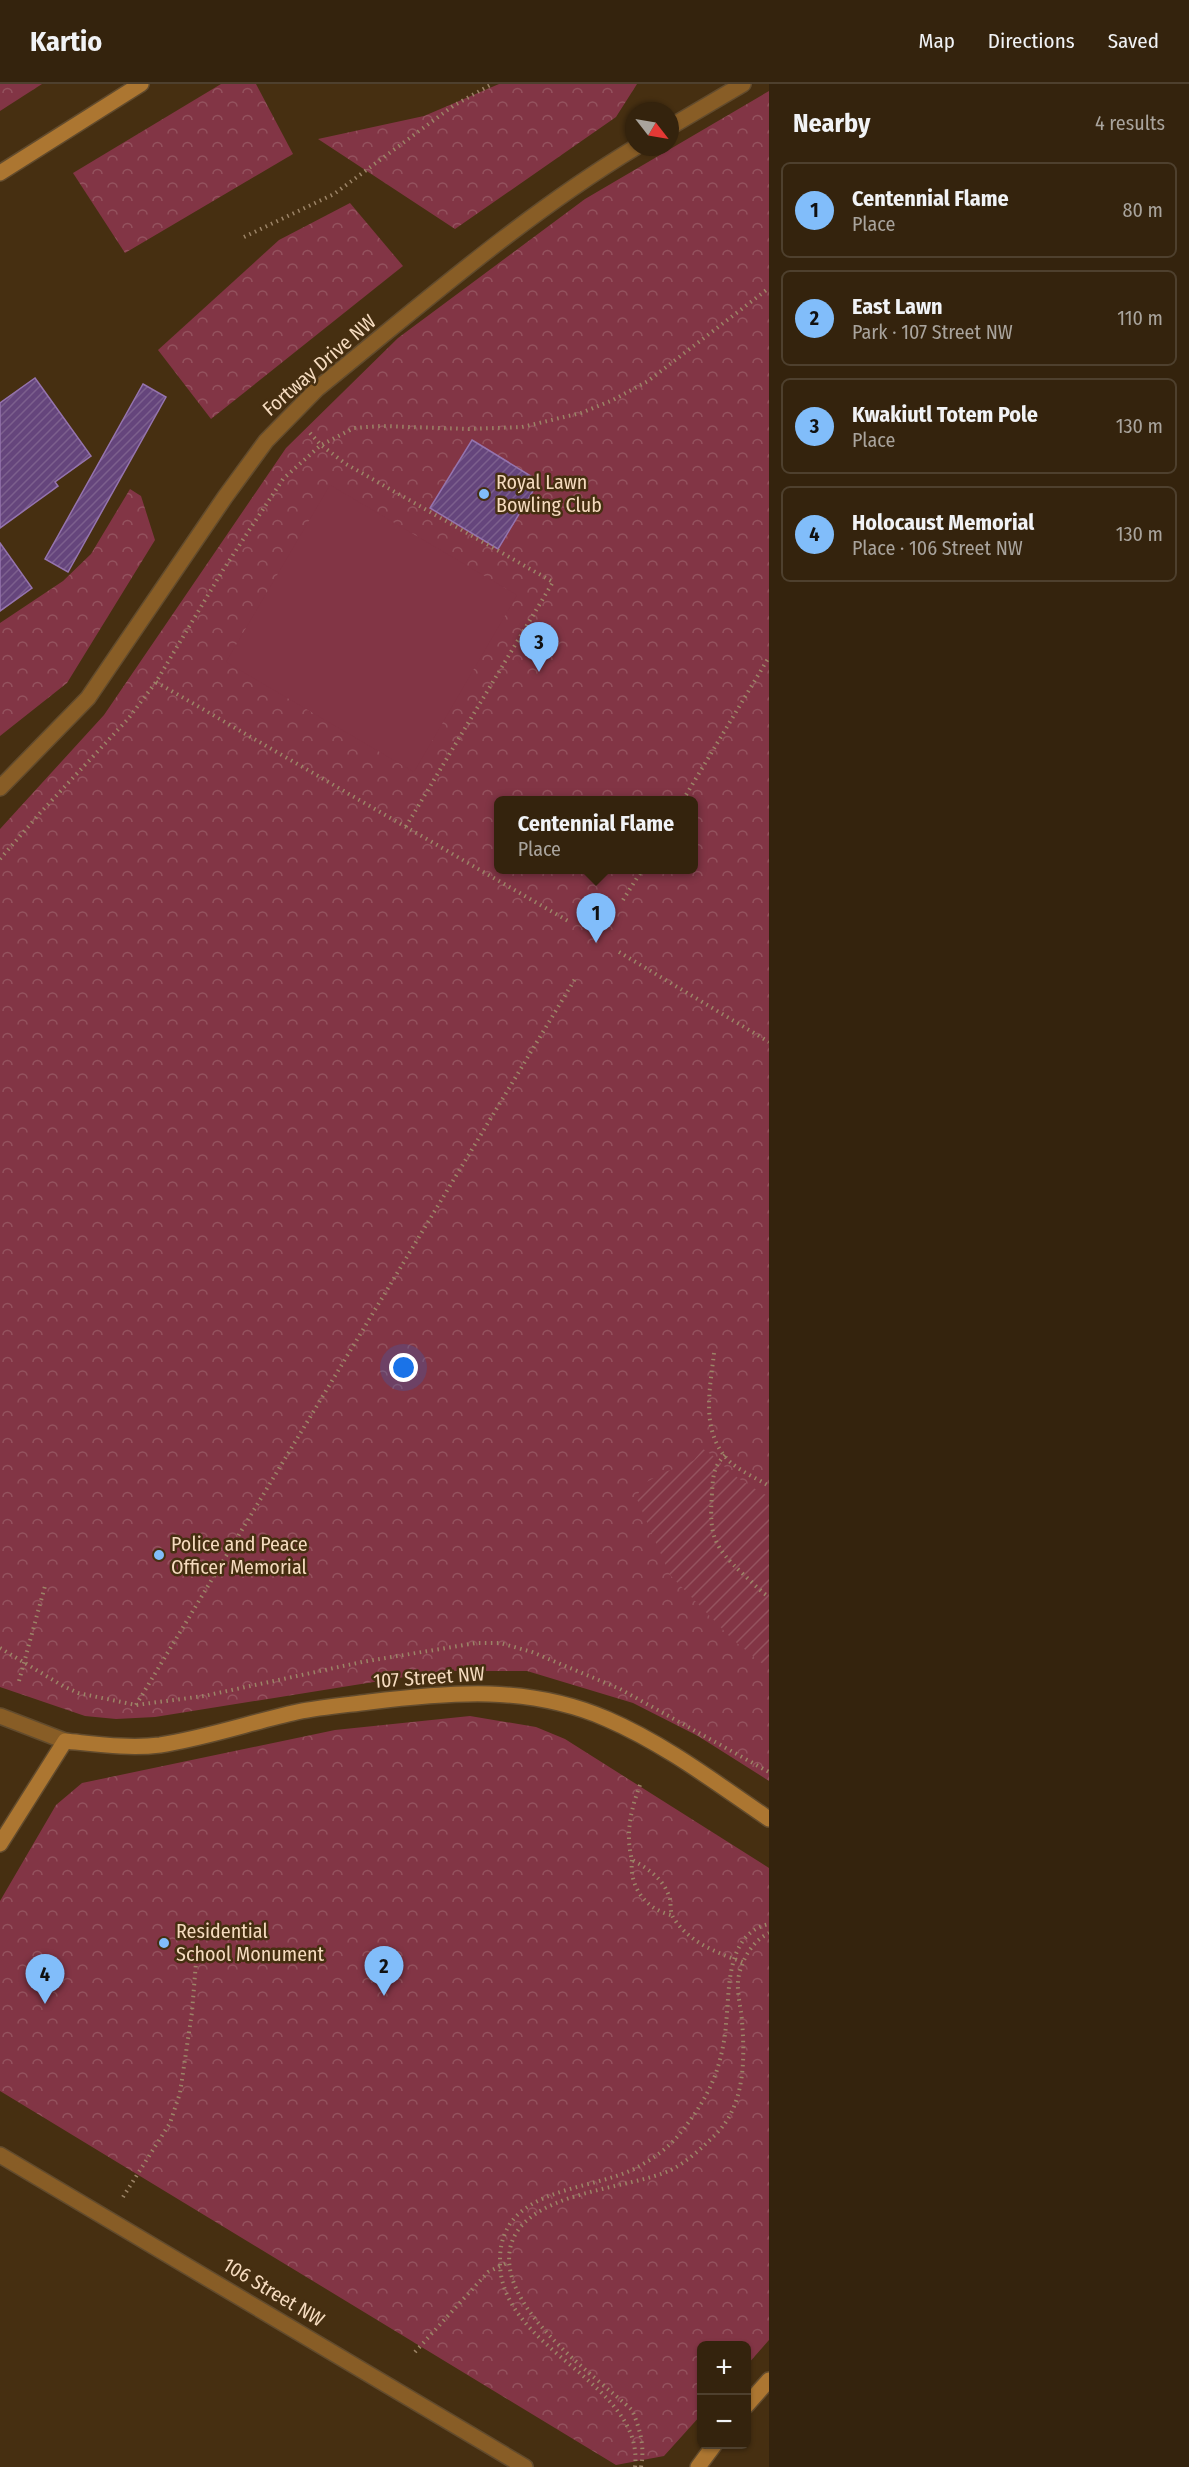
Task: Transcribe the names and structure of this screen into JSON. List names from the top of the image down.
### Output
{
  "streets": {
    "street": ["Fortway Drive NW", "107 Street NW", "106 Street NW"]
  },
  "places": ["Royal Lawn Bowling Club", "Police and Peace Officer Memorial", "Residential School Monument"],
  "north": "bottom right",
  "page": {
    "header": "Kartio",
    "nav": ["Map", "Directions", "Saved"],
    "heading": ["Nearby", "4 results"],
    "list": [
      {
        "mark": "1",
        "name": "Centennial Flame",
        "note": "Place",
        "value": "80 m"
      },
      {
        "mark": "2",
        "name": "East Lawn",
        "note": "Park · 107 Street NW",
        "value": "110 m"
      },
      {
        "mark": "3",
        "name": "Kwakiutl Totem Pole",
        "note": "Place",
        "value": "130 m"
      },
      {
        "mark": "4",
        "name": "Holocaust Memorial",
        "note": "Place · 106 Street NW",
        "value": "130 m"
      }
    ],
    "pins": [
      "3",
      "1",
      "2",
      "4"
    ],
    "popup": ["Centennial Flame", "Place"],
    "map_buttons": ["+", "−"]
  }
}
